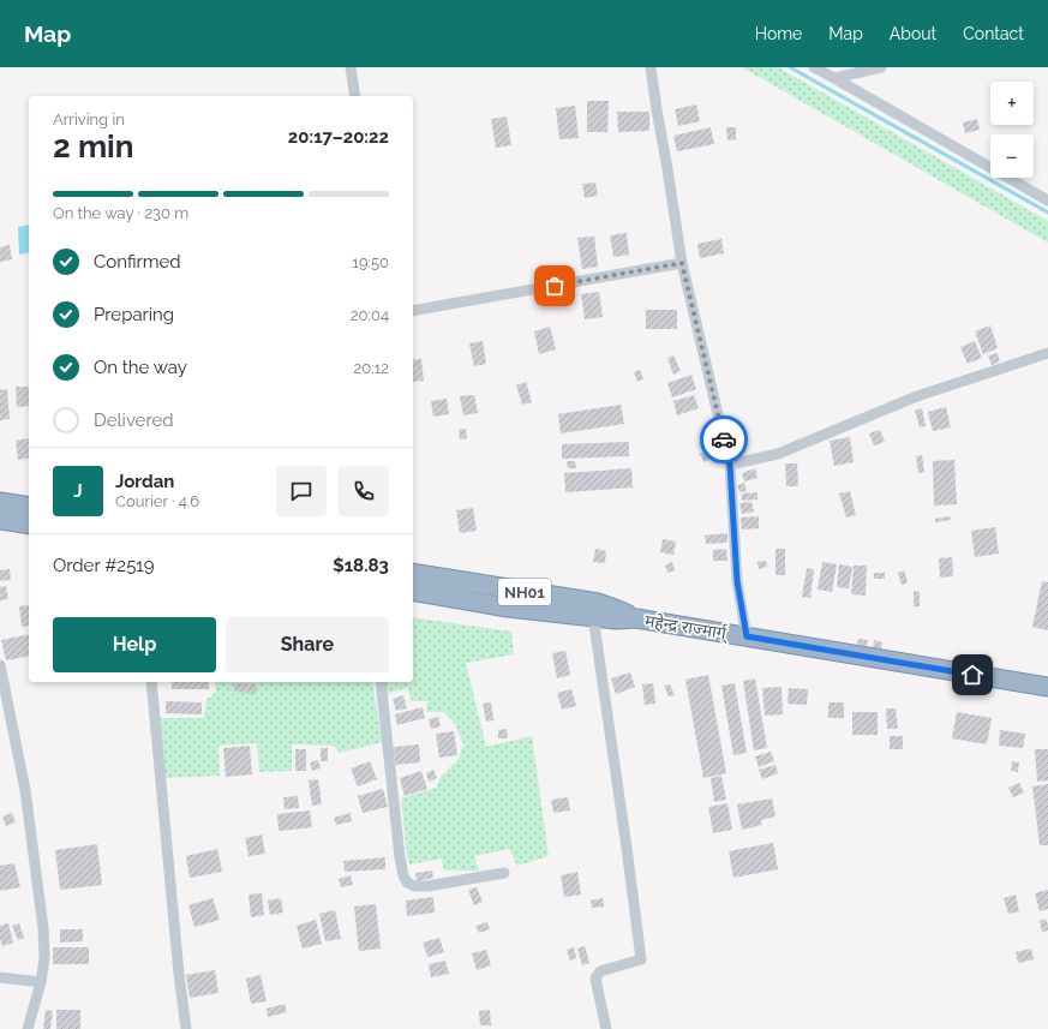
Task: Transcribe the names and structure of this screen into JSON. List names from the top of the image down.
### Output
{
  "streets": {
    "highway": ["NH01", "महेन्द्र राज्मार्ग्"]
  },
  "page": {
    "header": "Map",
    "nav": [
      "Home",
      "Map",
      "About",
      "Contact"
    ],
    "map_buttons": ["+", "−"],
    "heading": ["2 min", "Arriving in", "20:17–20:22"],
    "panel": [
      "Jordan",
      "Courier · 4.6",
      "Order #2519",
      "$18.83"
    ],
    "bar": "On the way · 230 m",
    "list": [
      ["Confirmed", "19:50"],
      ["Preparing", "20:04"],
      ["On the way", "20:12"],
      "Delivered"
    ],
    "round": "J",
    "buttons": ["Help", "Share"]
  }
}
